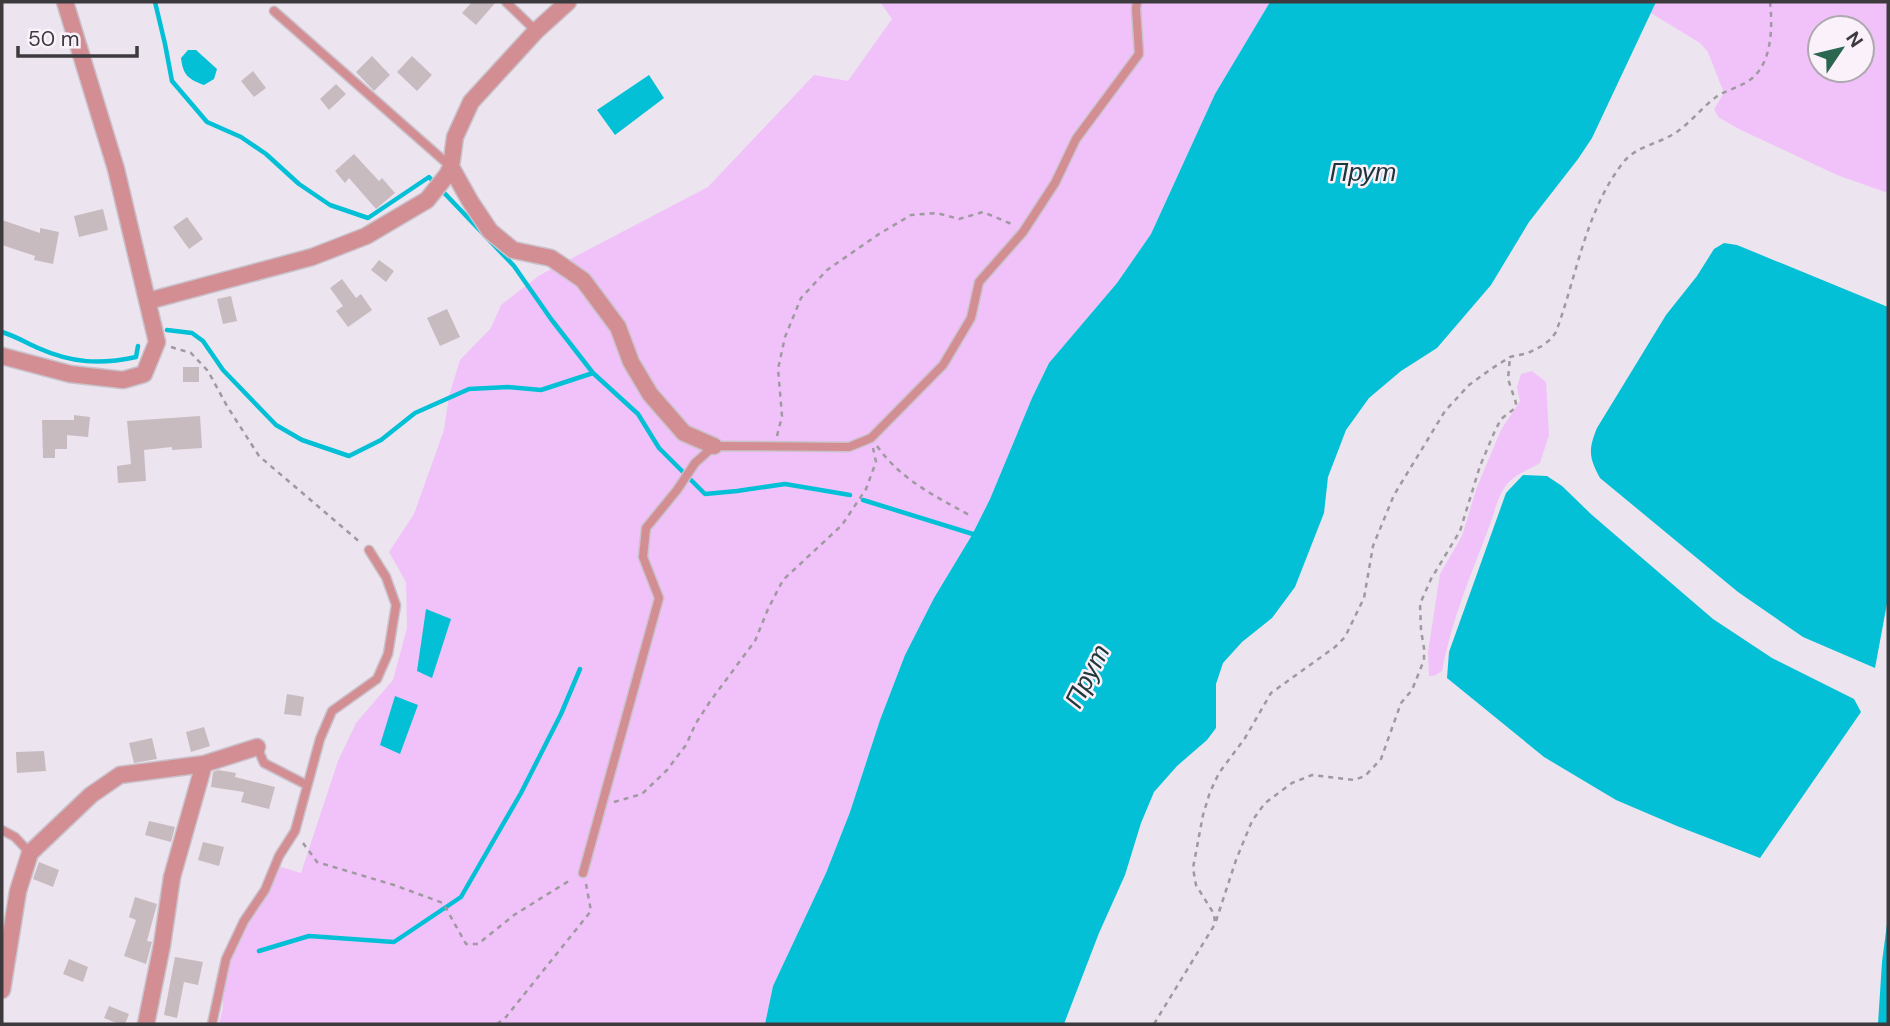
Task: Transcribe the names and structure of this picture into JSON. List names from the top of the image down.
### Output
{
  "water": ["Прут"],
  "scale_bar": "50 m",
  "north": "top right"
}
